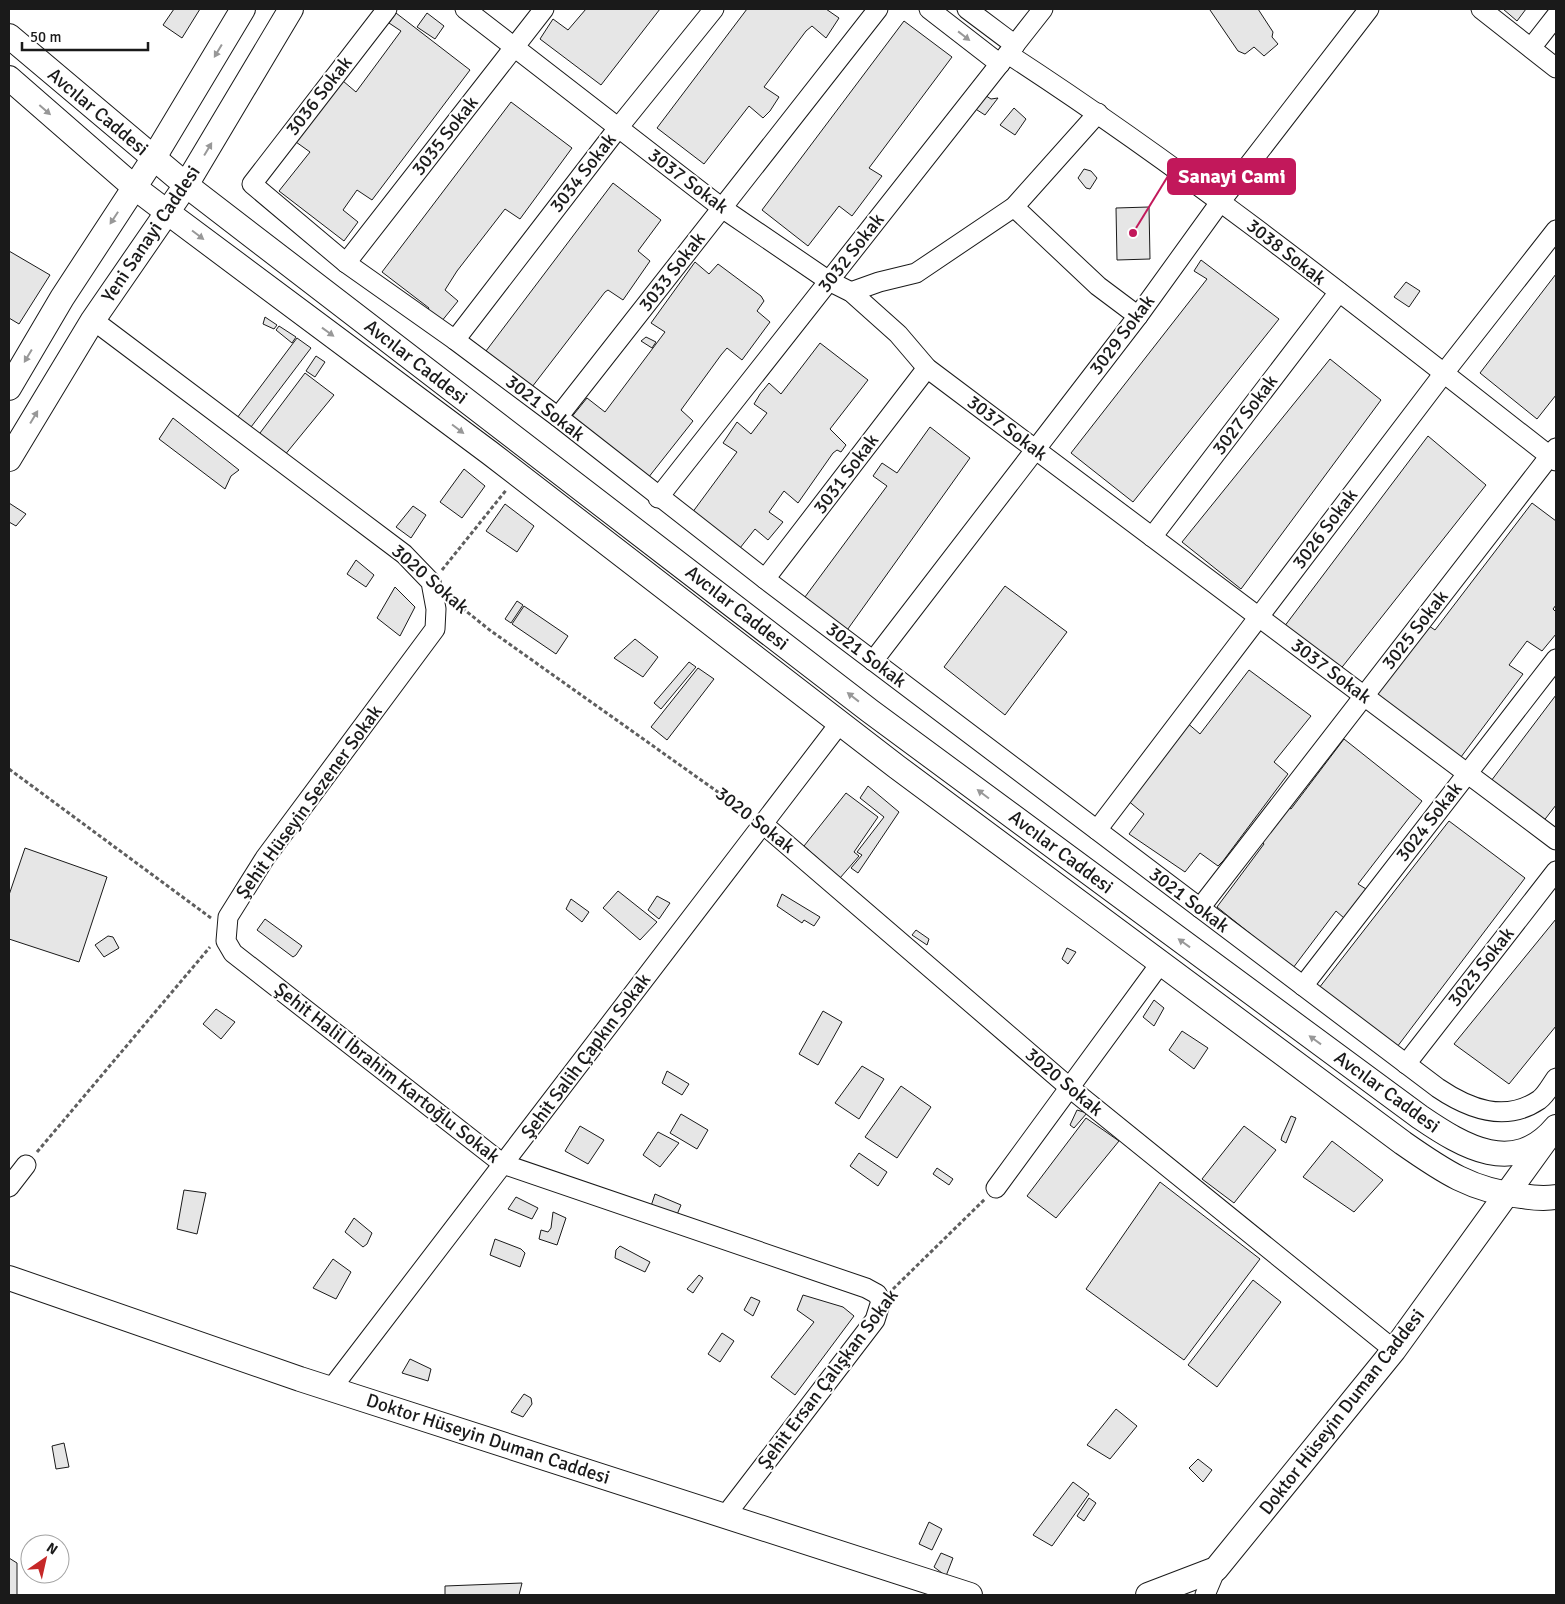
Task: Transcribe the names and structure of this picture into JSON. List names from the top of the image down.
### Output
{
  "streets": {
    "main road": ["Avcılar Caddesi", "Yeni Sanayi Caddesi", "Doktor Hüseyin Duman Caddesi"],
    "street": [
      "3036 Sokak",
      "3035 Sokak",
      "3034 Sokak",
      "3037 Sokak",
      "3038 Sokak",
      "3032 Sokak",
      "3033 Sokak",
      "3029 Sokak",
      "3021 Sokak",
      "3027 Sokak",
      "3031 Sokak",
      "3026 Sokak",
      "3020 Sokak",
      "3025 Sokak",
      "Şehit Hüseyin Sezener Sokak",
      "3024 Sokak",
      "3023 Sokak",
      "Şehit Salih Çapkın Sokak",
      "Şehit Halil İbrahim Kartoğlu Sokak",
      "Şehit Ersan Çalışkan Sokak"
    ]
  },
  "crossings": [
    ["3036 Sokak", "3021 Sokak"],
    ["Avcılar Caddesi", "Yeni Sanayi Caddesi"],
    ["Avcılar Caddesi", "Şehit Salih Çapkın Sokak"],
    ["Avcılar Caddesi", "Doktor Hüseyin Duman Caddesi"],
    ["3035 Sokak", "3037 Sokak"],
    ["3035 Sokak", "3021 Sokak"],
    ["3034 Sokak", "3037 Sokak"],
    ["3034 Sokak", "3021 Sokak"],
    ["3037 Sokak", "3032 Sokak"],
    ["3037 Sokak", "3033 Sokak"],
    ["3037 Sokak", "3029 Sokak"],
    ["3037 Sokak", "3027 Sokak"],
    ["3037 Sokak", "3031 Sokak"],
    ["3037 Sokak", "3026 Sokak"],
    ["3037 Sokak", "3025 Sokak"],
    ["3037 Sokak", "3024 Sokak"],
    ["Yeni Sanayi Caddesi", "3020 Sokak"],
    ["3038 Sokak", "3032 Sokak"],
    ["3038 Sokak", "3029 Sokak"],
    ["3038 Sokak", "3027 Sokak"],
    ["3038 Sokak", "3026 Sokak"],
    ["3038 Sokak", "3025 Sokak"],
    ["3032 Sokak", "3021 Sokak"],
    ["3033 Sokak", "3021 Sokak"],
    ["3029 Sokak", "3021 Sokak"],
    ["3021 Sokak", "3031 Sokak"],
    ["3021 Sokak", "3026 Sokak"],
    ["3021 Sokak", "3025 Sokak"],
    ["3021 Sokak", "3024 Sokak"],
    ["3021 Sokak", "3023 Sokak"],
    ["3020 Sokak", "Şehit Hüseyin Sezener Sokak"],
    ["3020 Sokak", "Şehit Salih Çapkın Sokak"],
    ["3020 Sokak", "Doktor Hüseyin Duman Caddesi"],
    ["Şehit Hüseyin Sezener Sokak", "Şehit Halil İbrahim Kartoğlu Sokak"],
    ["Şehit Salih Çapkın Sokak", "Şehit Halil İbrahim Kartoğlu Sokak"],
    ["Şehit Salih Çapkın Sokak", "Doktor Hüseyin Duman Caddesi"],
    ["Şehit Halil İbrahim Kartoğlu Sokak", "Şehit Ersan Çalışkan Sokak"],
    ["Şehit Ersan Çalışkan Sokak", "Doktor Hüseyin Duman Caddesi"]
  ],
  "places": ["Sanayi Cami"],
  "scale_bar": "50 m",
  "north": "top right"
}
